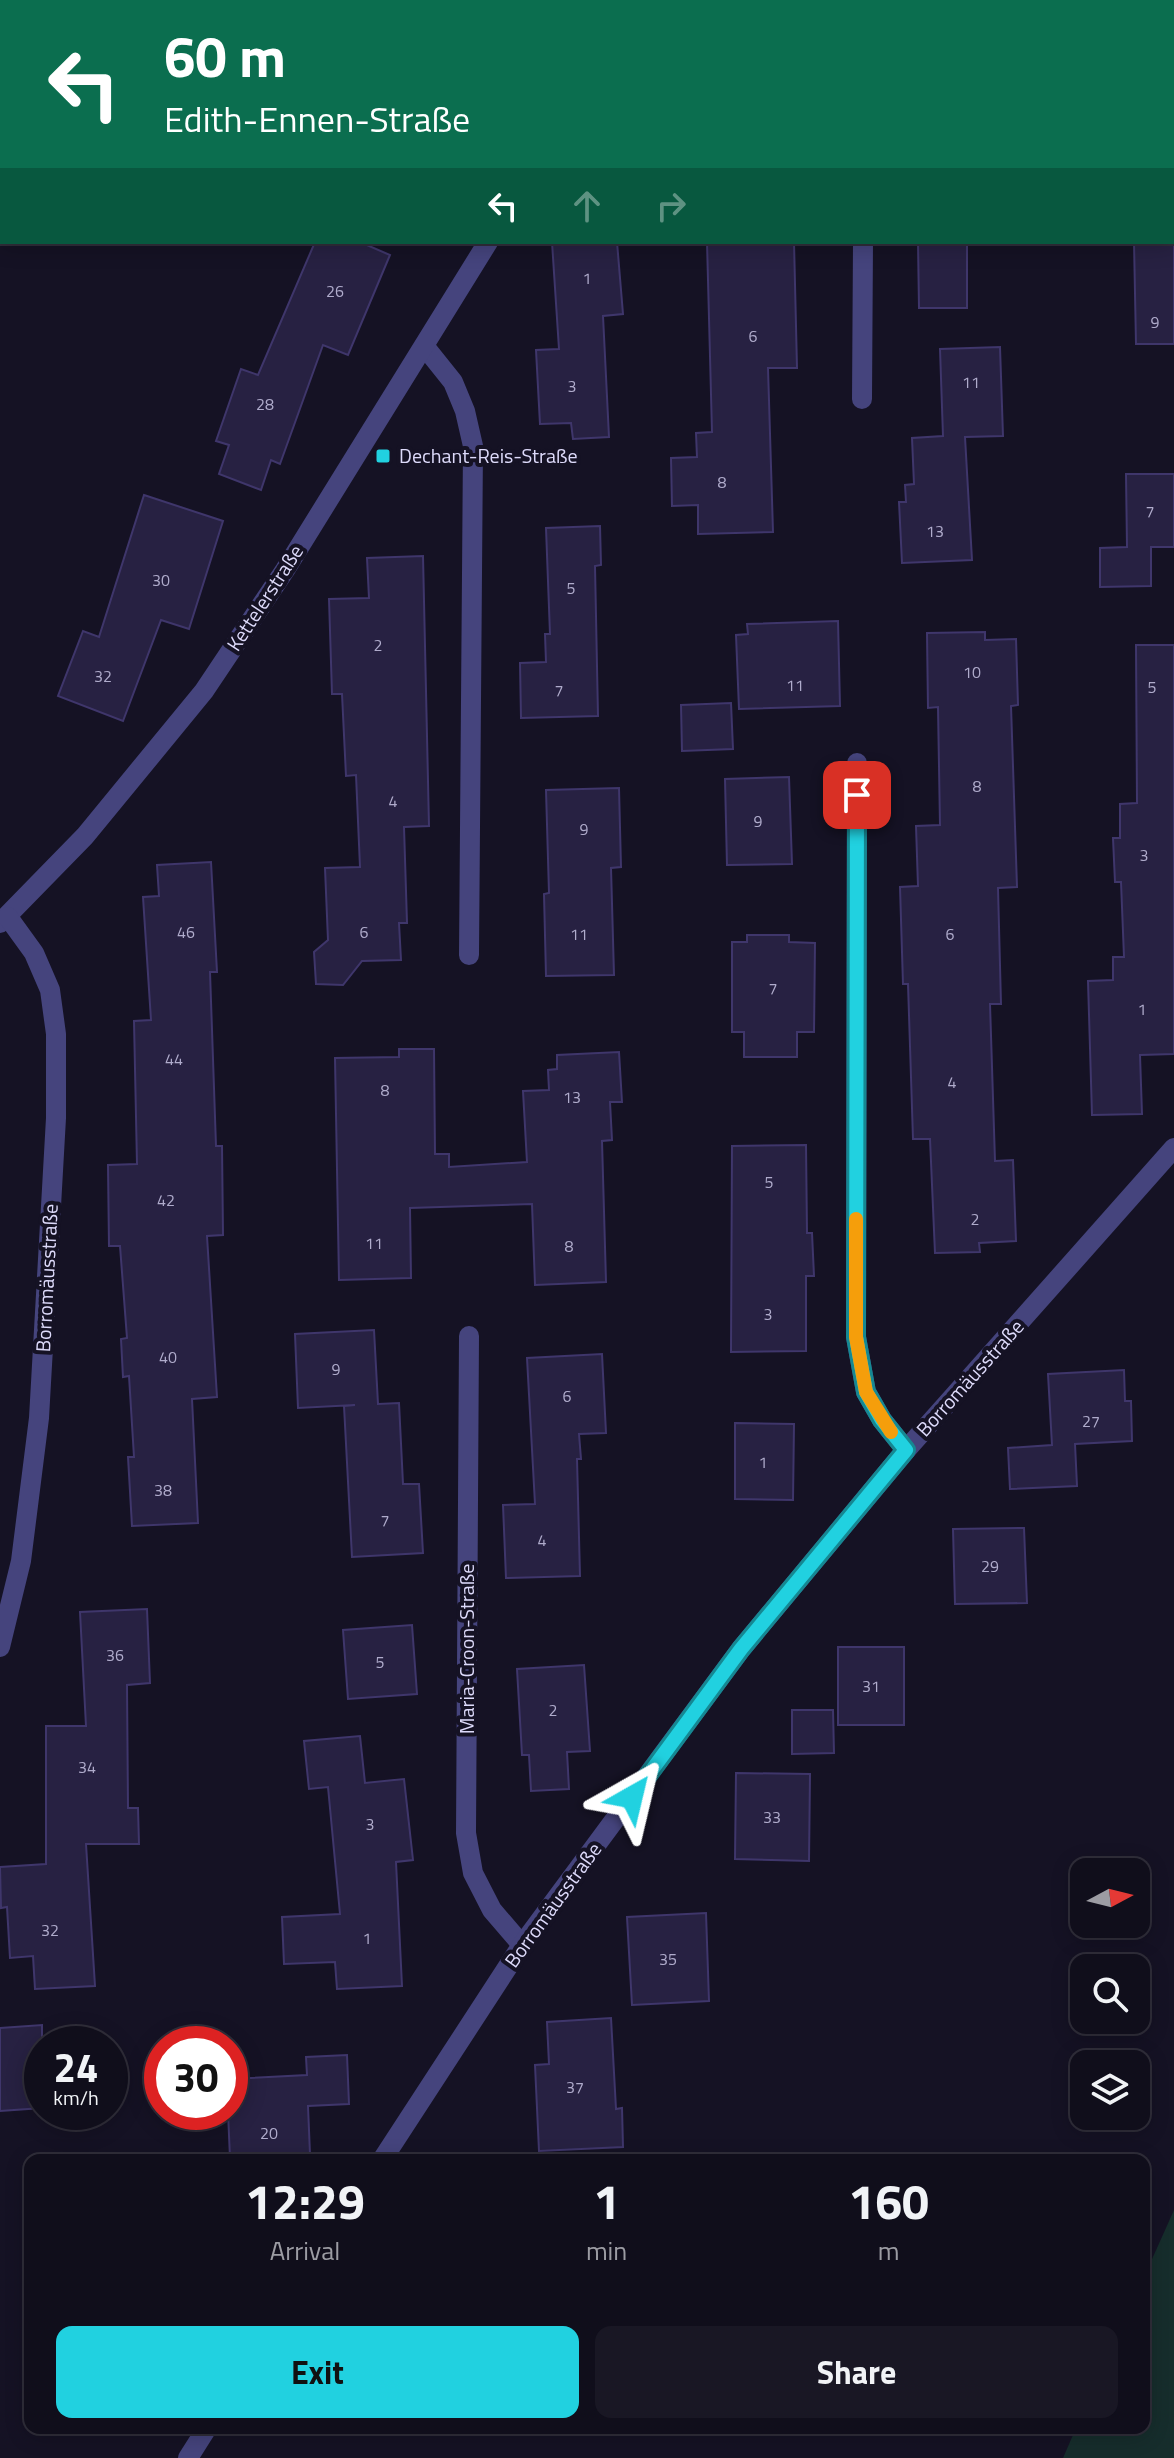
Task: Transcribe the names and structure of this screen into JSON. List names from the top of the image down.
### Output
{
  "streets": {
    "street": ["Kettelerstraße", "Borromäusstraße", "Maria-Croon-Straße"]
  },
  "crossings": [
    ["Kettelerstraße", "Borromäusstraße"],
    ["Borromäusstraße", "Maria-Croon-Straße"]
  ],
  "places": {
    "transit": ["Dechant-Reis-Straße"]
  },
  "house_numbers": [
    "1",
    "26",
    "9",
    "6",
    "11",
    "3",
    "28",
    "8",
    "7",
    "13",
    "30",
    "5",
    "2",
    "10",
    "32",
    "11",
    "5",
    "7",
    "8",
    "4",
    "9",
    "9",
    "3",
    "46",
    "6",
    "11",
    "6",
    "7",
    "1",
    "44",
    "4",
    "8",
    "13",
    "5",
    "42",
    "2",
    "11",
    "8",
    "3",
    "40",
    "9",
    "6",
    "27",
    "1",
    "38",
    "7",
    "4",
    "29",
    "36",
    "5",
    "31",
    "2",
    "34",
    "33",
    "3",
    "32",
    "1",
    "35",
    "37",
    "20"
  ],
  "north": "right",
  "page": {
    "turn": ["60 m", "Edith-Ennen-Straße"],
    "speed": "24 km/h",
    "limit": "30",
    "eta": [
      "12:29",
      "Arrival",
      "1",
      "min",
      "160",
      "m"
    ],
    "buttons": ["Exit", "Share"]
  }
}
